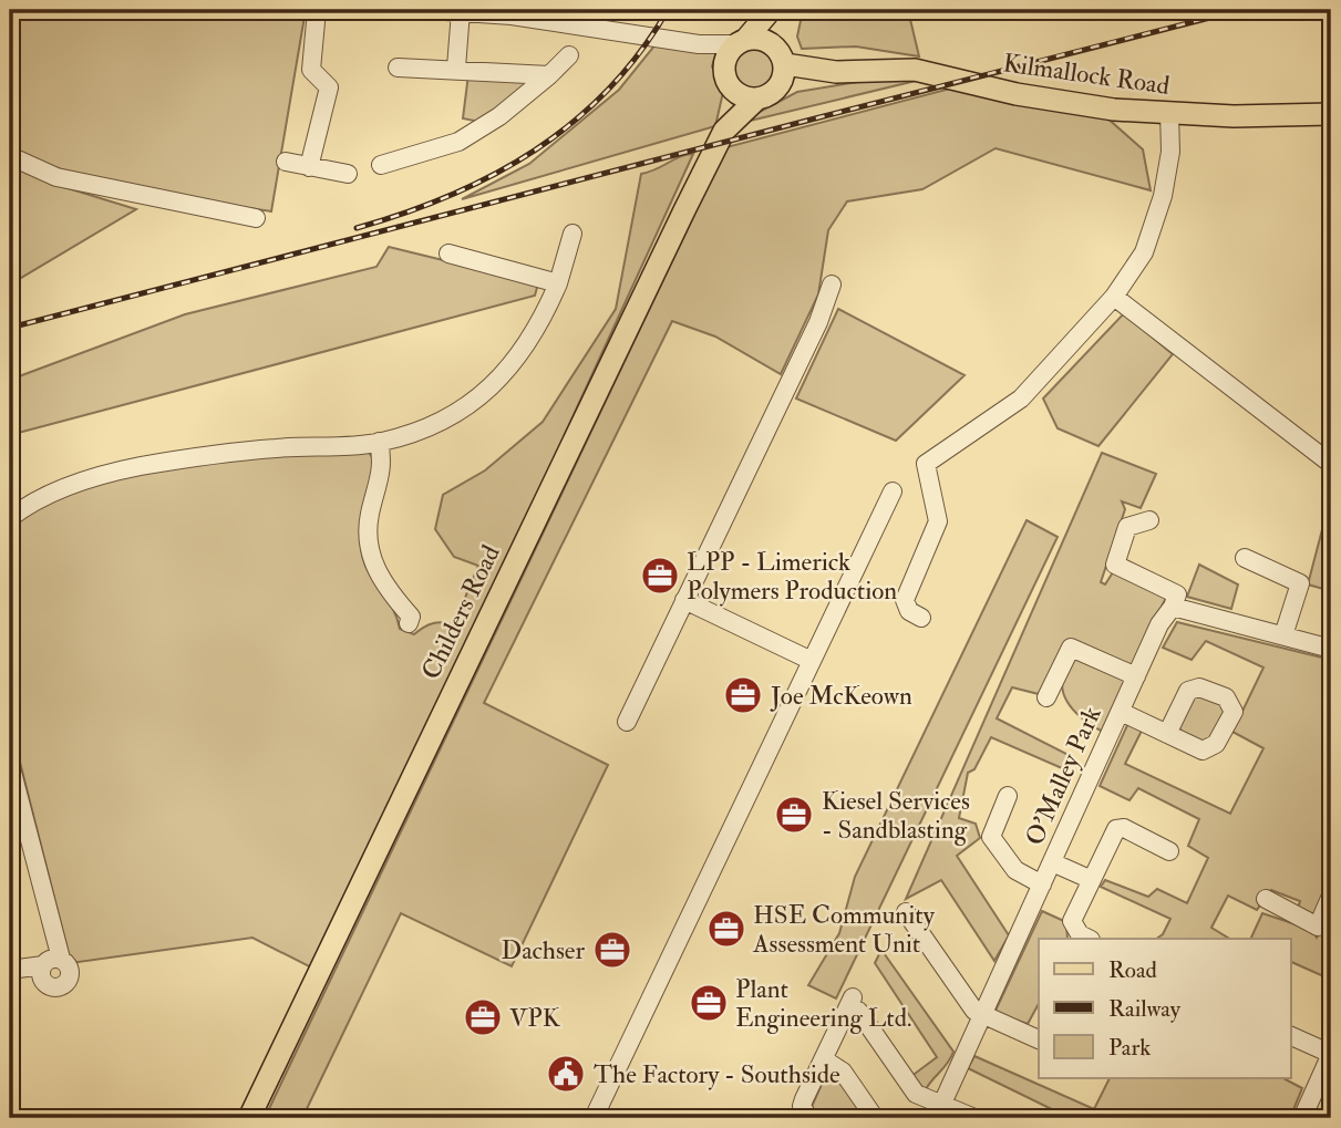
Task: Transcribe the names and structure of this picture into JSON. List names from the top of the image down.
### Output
{
  "streets": {
    "main road": ["Kilmallock Road", "Childers Road"],
    "street": ["O'Malley Park"]
  },
  "crossings": [
    ["Kilmallock Road", "Childers Road"]
  ],
  "places": {
    "office": [
      "LPP - Limerick Polymers Production",
      "Joe McKeown",
      "Kiesel Services - Sandblasting",
      "HSE Community Assessment Unit",
      "Dachser",
      "Plant Engineering Ltd.",
      "VPK"
    ],
    "public building": ["The Factory - Southside"]
  },
  "legend": ["Road", "Railway", "Park"]
}
